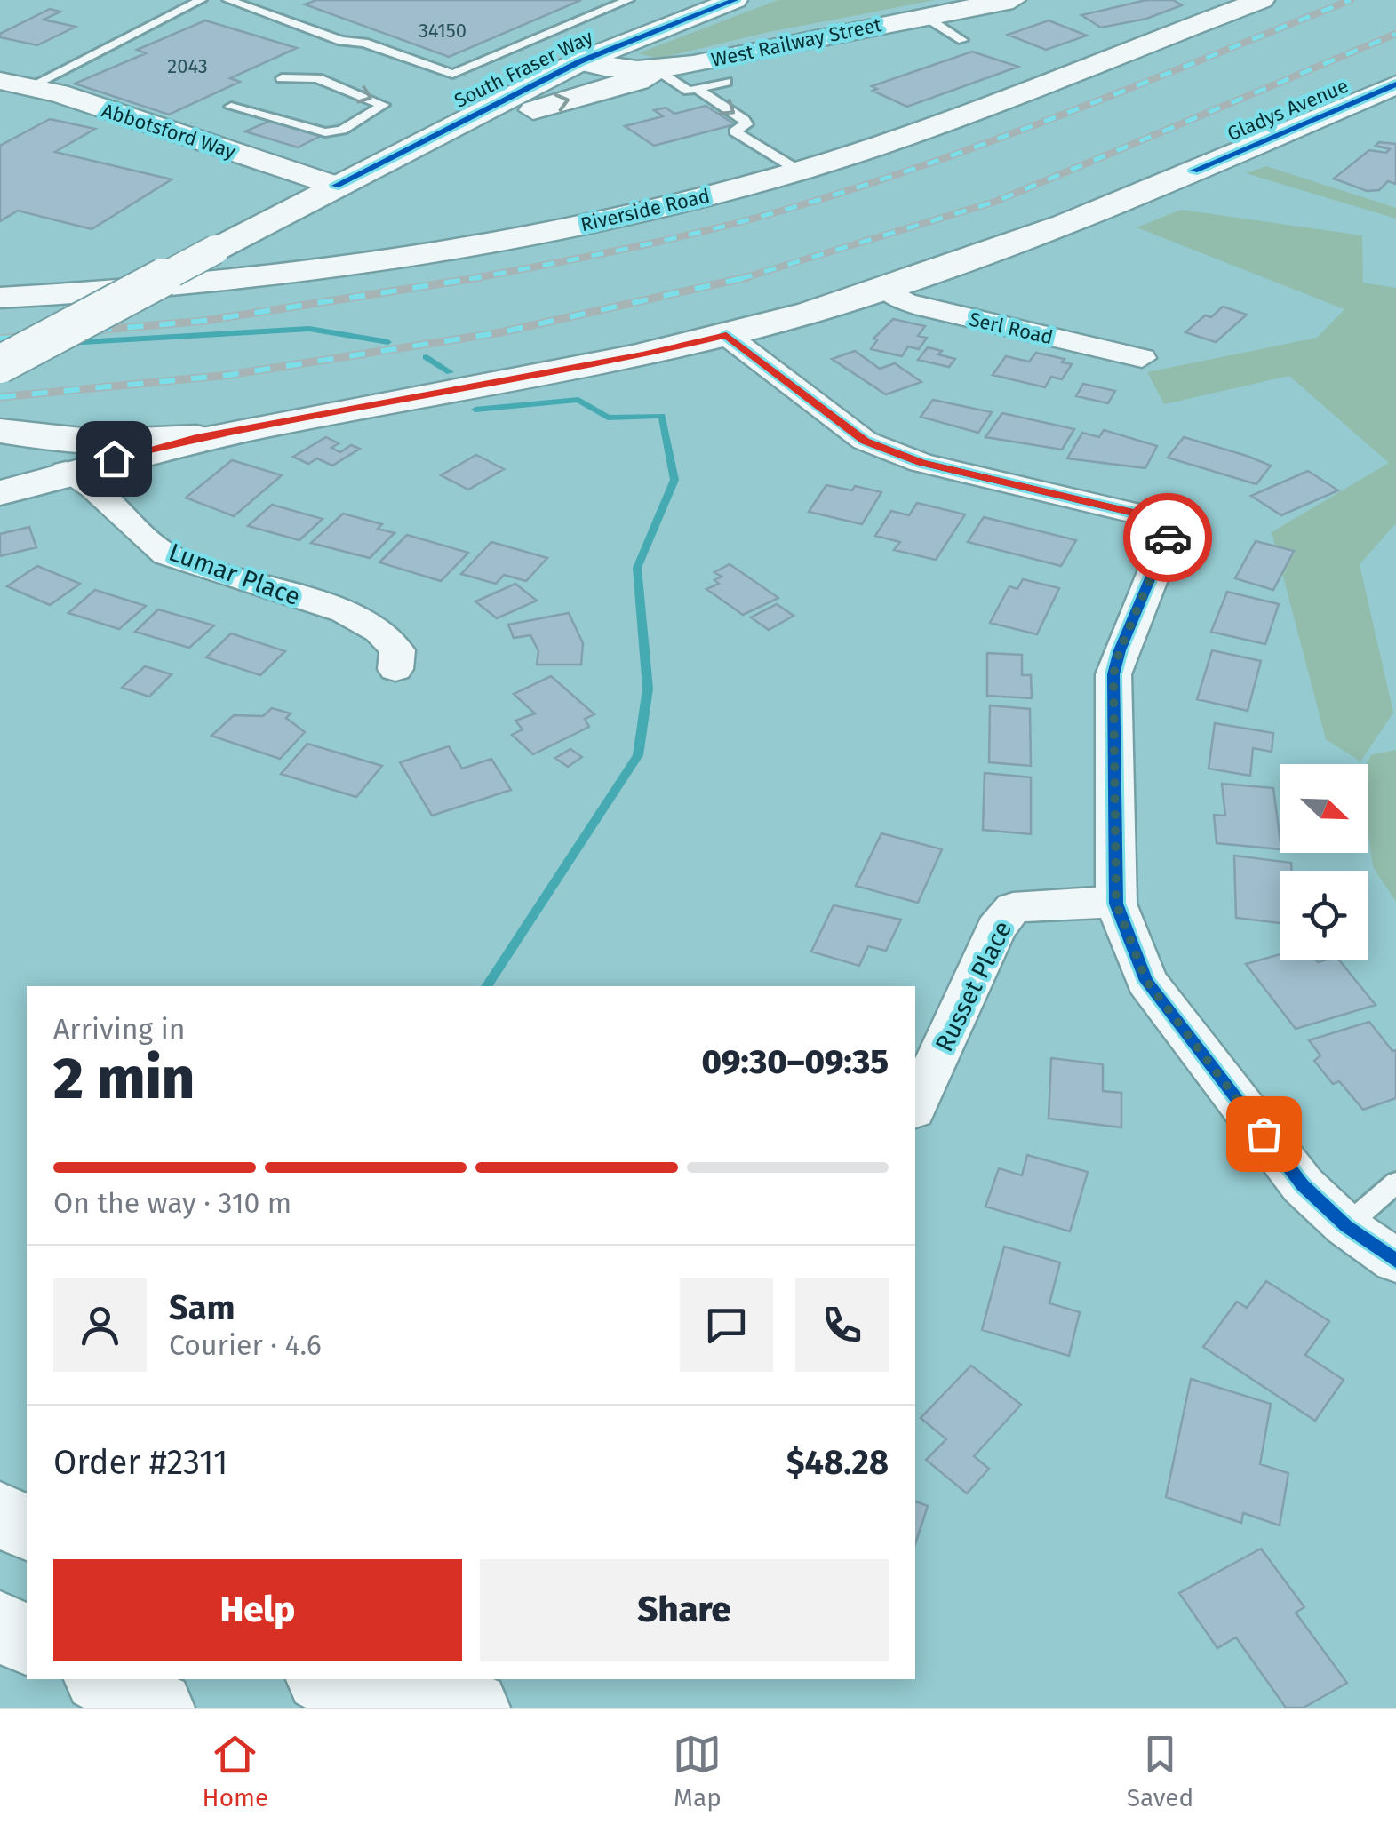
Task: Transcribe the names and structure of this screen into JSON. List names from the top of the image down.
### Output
{
  "streets": {
    "main road": [
      "West Railway Street",
      "South Fraser Way",
      "Gladys Avenue",
      "Abbotsford Way",
      "Riverside Road"
    ],
    "street": ["Serl Road", "Lumar Place", "Russet Place"]
  },
  "crossings": [
    ["West Railway Street", "South Fraser Way"],
    ["South Fraser Way", "Abbotsford Way"],
    ["Gladys Avenue", "Serl Road"],
    ["Gladys Avenue", "Lumar Place"]
  ],
  "house_numbers": ["34150", "2043"],
  "north": "bottom right",
  "page": {
    "heading": ["2 min", "Arriving in", "09:30–09:35"],
    "panel": [
      "Sam",
      "Courier · 4.6",
      "Order #2311",
      "$48.28"
    ],
    "bar": "On the way · 310 m",
    "buttons": ["Help", "Share"],
    "tabs": ["Home", "Map", "Saved"]
  }
}
